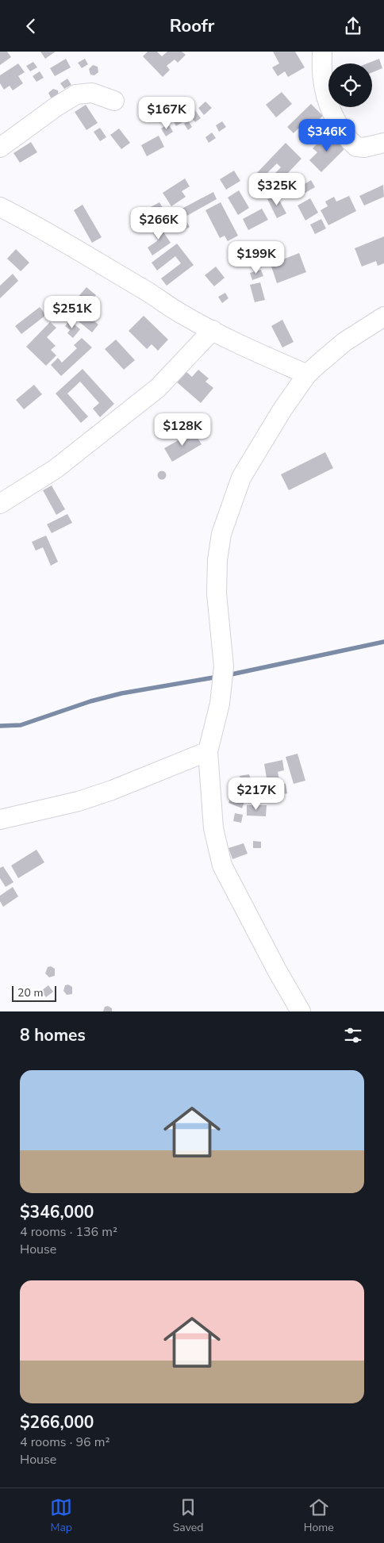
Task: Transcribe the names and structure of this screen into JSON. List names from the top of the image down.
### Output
{
  "scale_bar": "20 m",
  "page": {
    "header": "Roofr",
    "price": [
      "$167K",
      "$346K",
      "$325K",
      "$266K",
      "$199K",
      "$251K",
      "$128K",
      "$217K"
    ],
    "scale": "20 m",
    "heading": "8 homes",
    "list": [
      {
        "name": "$346,000",
        "note": "4 rooms · 136 m² · House"
      },
      {
        "name": "$266,000",
        "note": "4 rooms · 96 m² · House"
      }
    ],
    "tabs": ["Map", "Saved", "Home"]
  }
}
